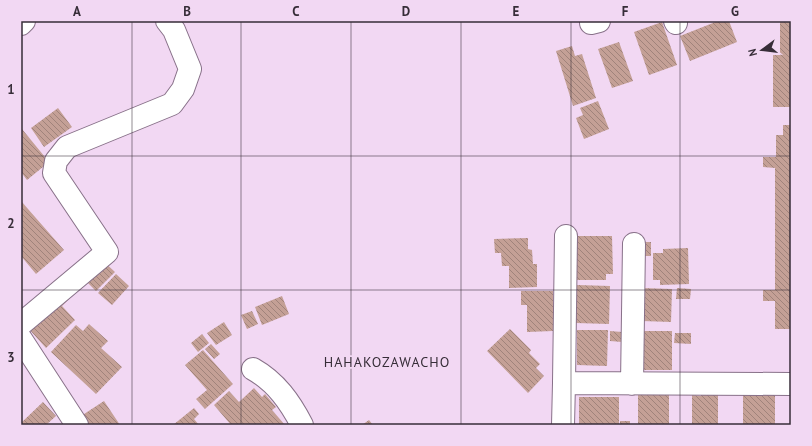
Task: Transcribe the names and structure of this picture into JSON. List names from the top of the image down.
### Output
{
  "districts": ["HAHAKOZAWACHO"],
  "north": "left",
  "grid": {
    "columns": [
      "A",
      "B",
      "C",
      "D",
      "E",
      "F",
      "G"
    ],
    "rows": ["1", "2", "3"]
  }
}
